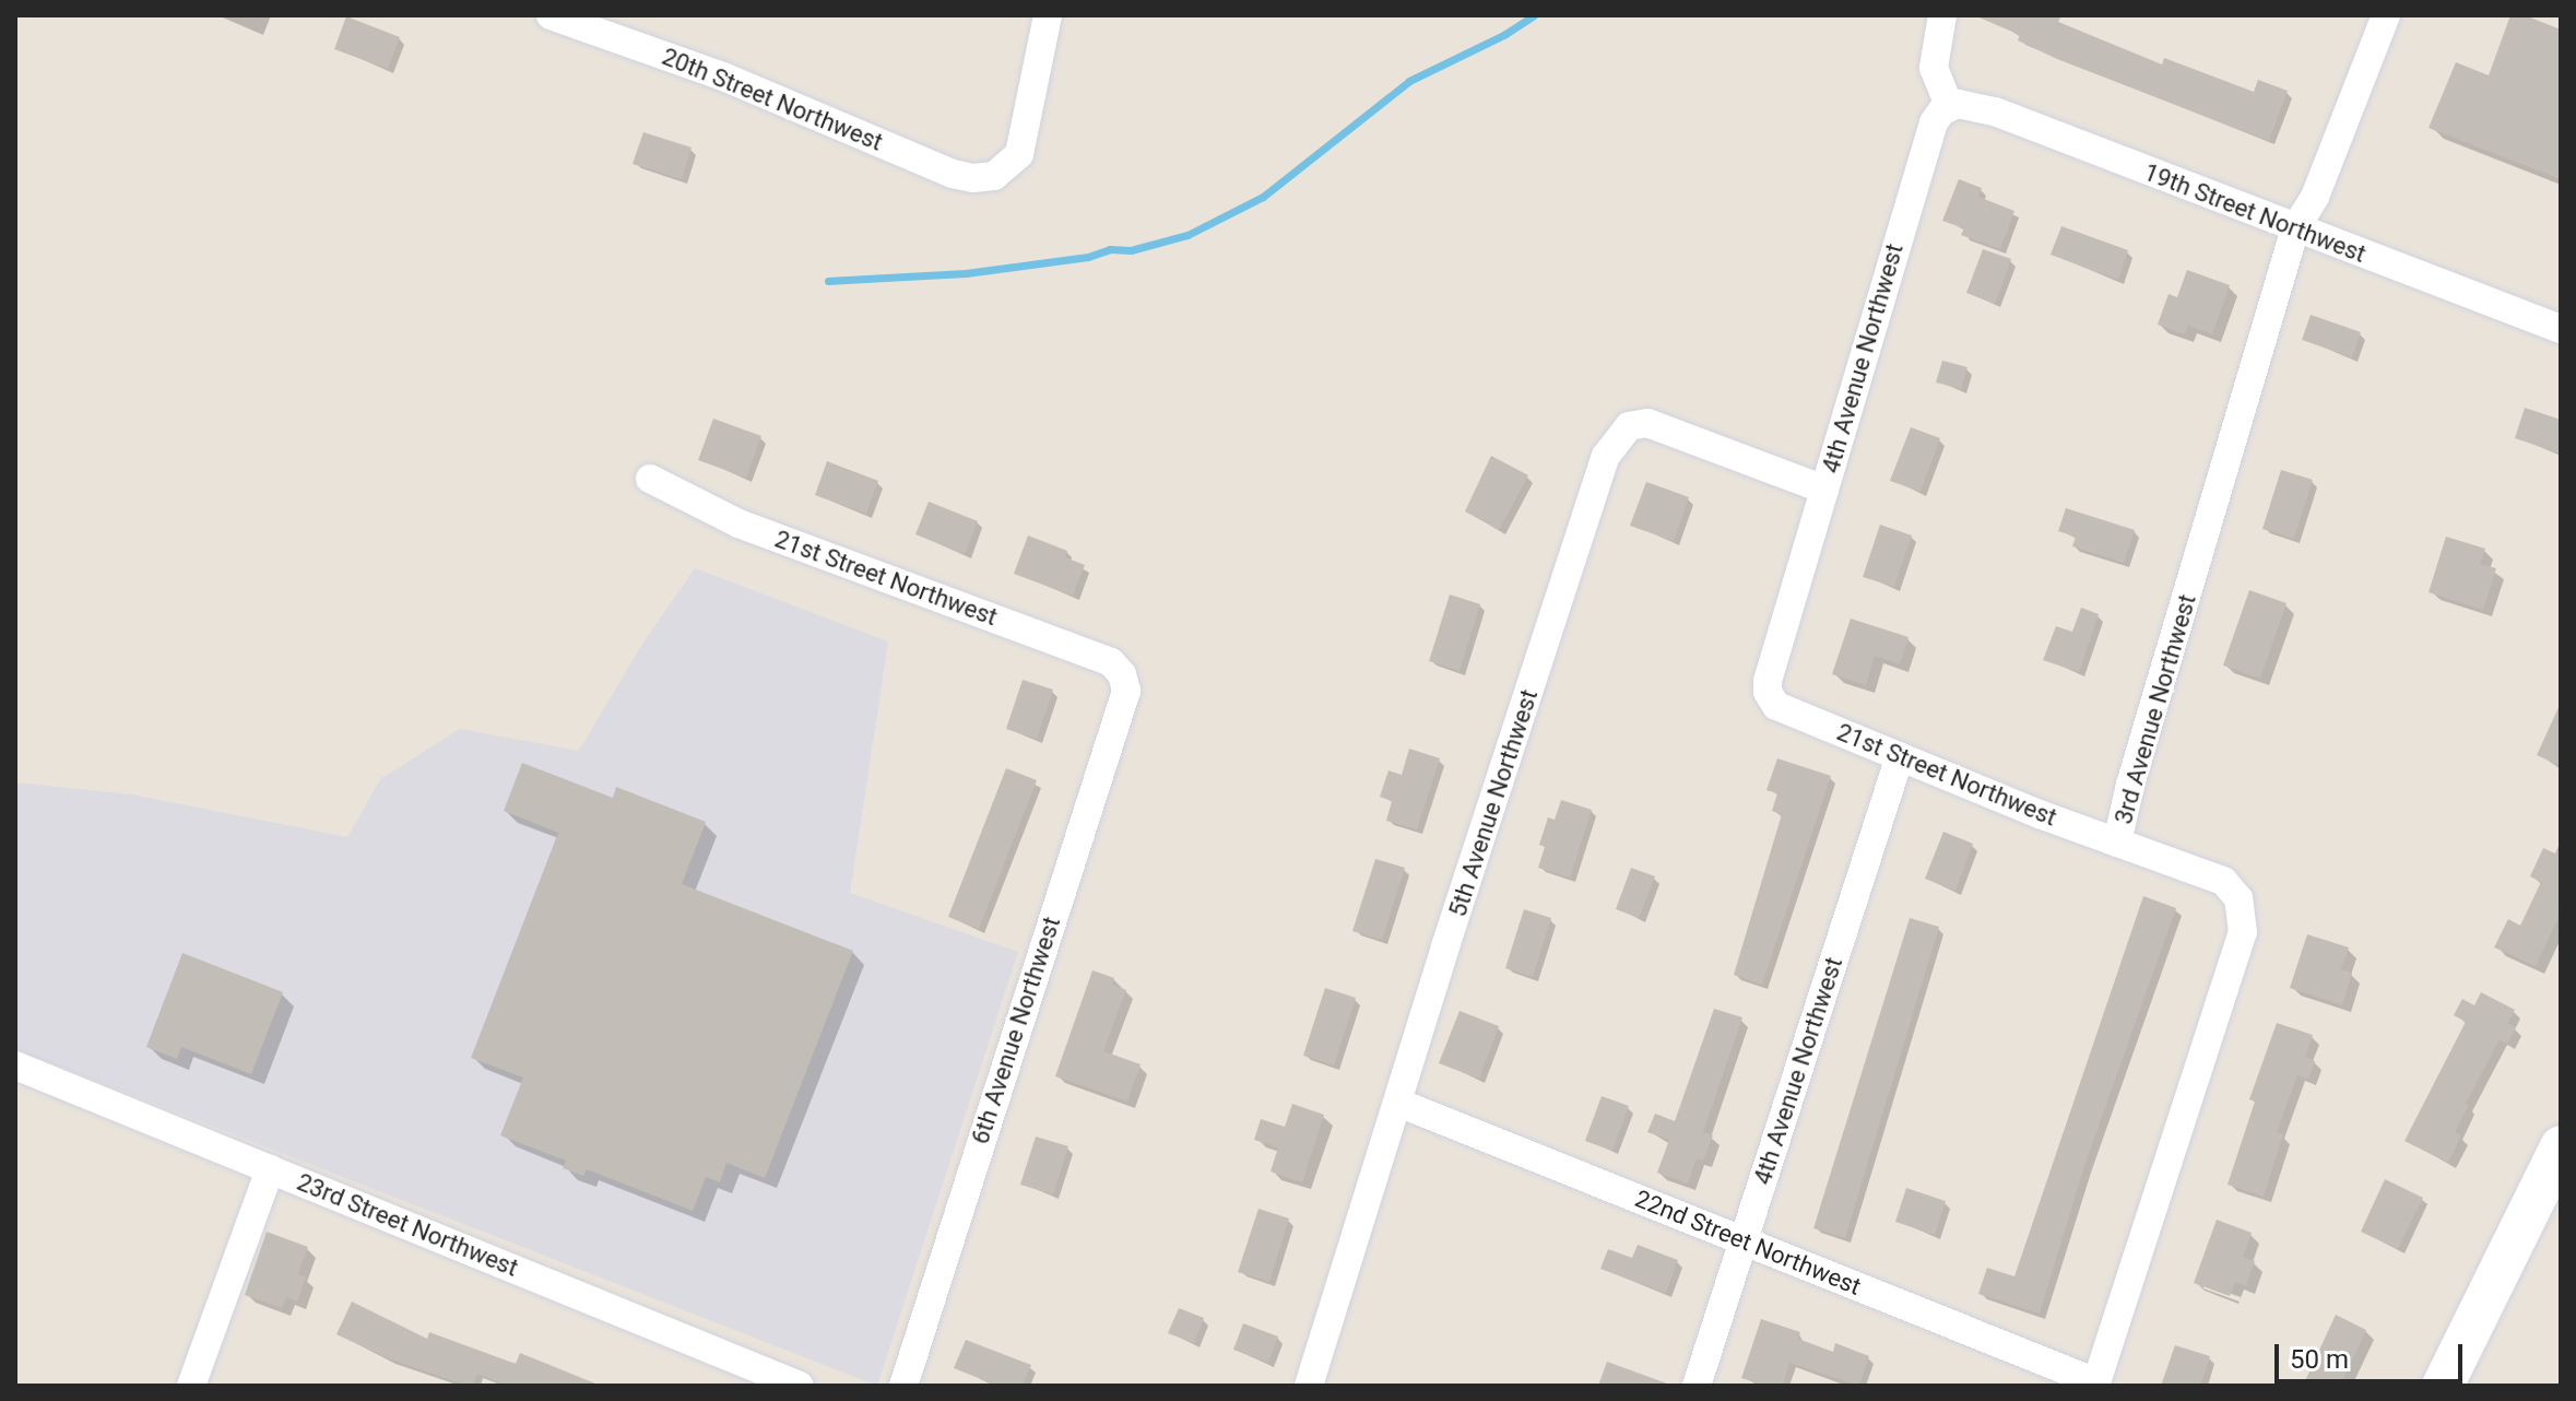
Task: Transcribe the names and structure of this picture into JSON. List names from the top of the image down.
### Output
{
  "streets": {
    "street": [
      "20th Street Northwest",
      "19th Street Northwest",
      "4th Avenue Northwest",
      "21st Street Northwest",
      "3rd Avenue Northwest",
      "5th Avenue Northwest",
      "6th Avenue Northwest",
      "23rd Street Northwest",
      "22nd Street Northwest"
    ]
  },
  "crossings": [
    ["19th Street Northwest", "4th Avenue Northwest"],
    ["19th Street Northwest", "3rd Avenue Northwest"],
    ["4th Avenue Northwest", "21st Street Northwest"],
    ["4th Avenue Northwest", "5th Avenue Northwest"],
    ["4th Avenue Northwest", "22nd Street Northwest"],
    ["21st Street Northwest", "3rd Avenue Northwest"],
    ["21st Street Northwest", "6th Avenue Northwest"],
    ["3rd Avenue Northwest", "22nd Street Northwest"],
    ["5th Avenue Northwest", "22nd Street Northwest"]
  ],
  "scale_bar": "50 m"
}
